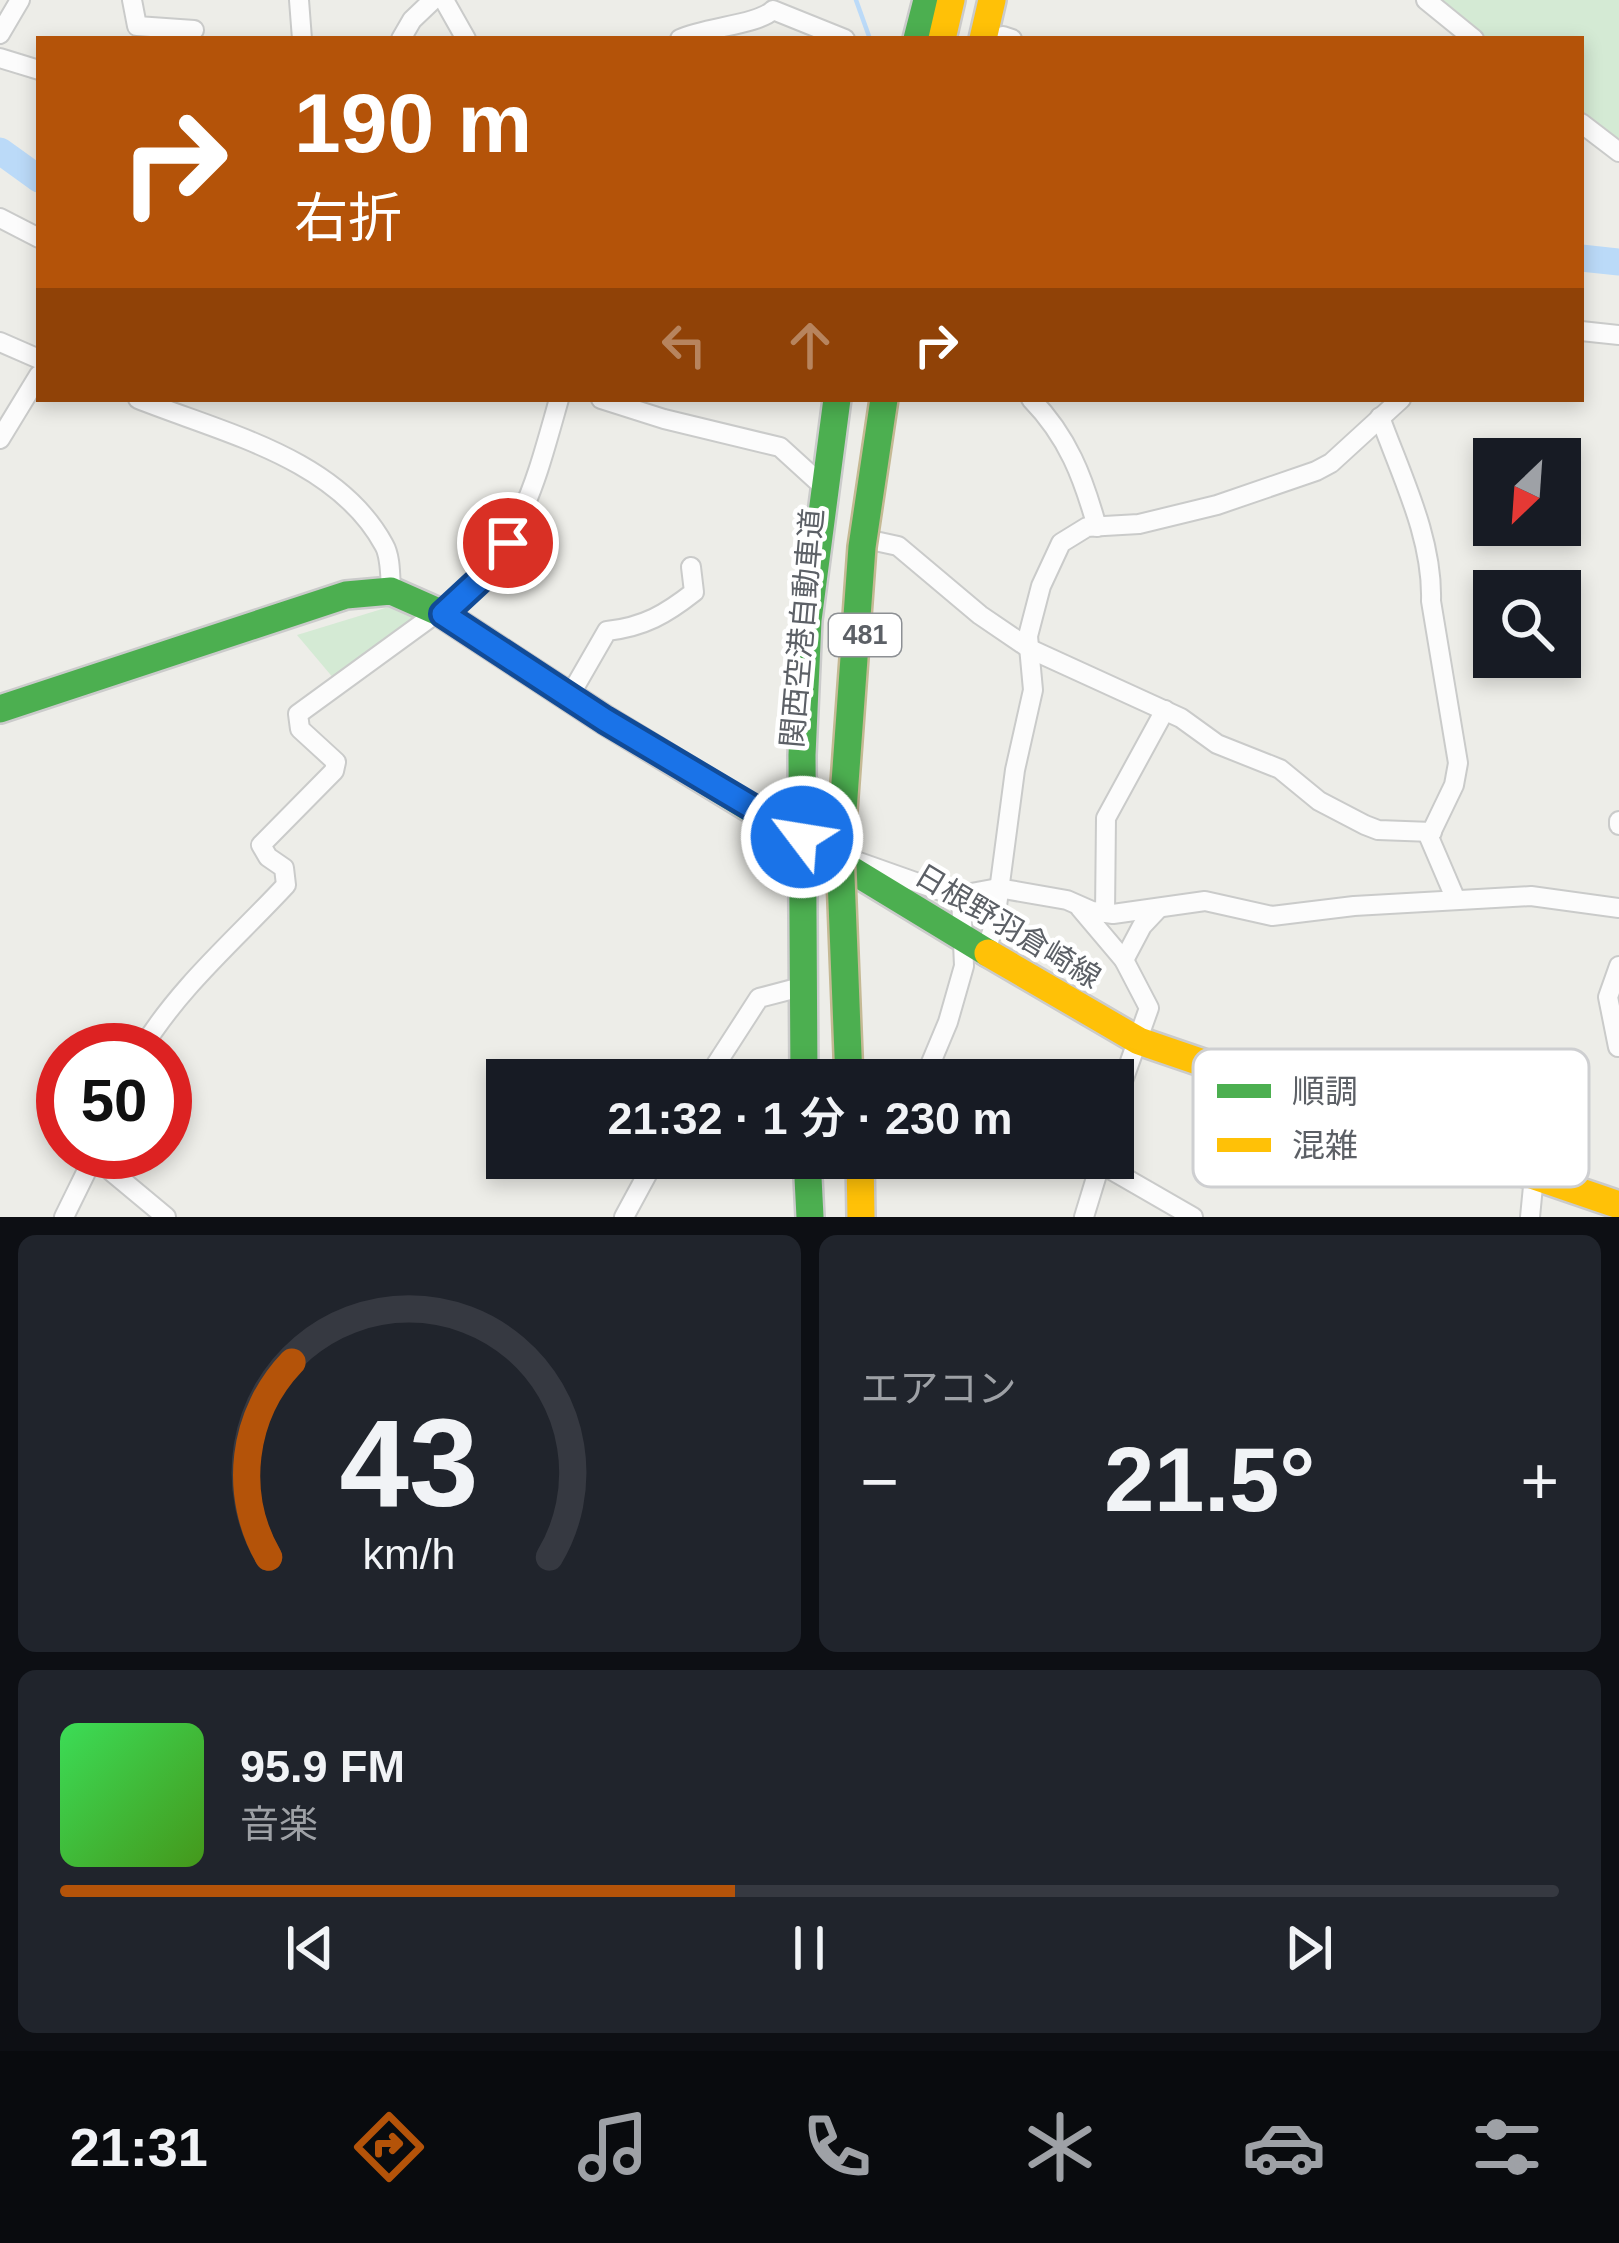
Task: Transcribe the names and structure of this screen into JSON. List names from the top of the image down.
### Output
{
  "streets": {
    "main road": ["関西空港自動車道", "481", "日根野羽倉崎線"]
  },
  "crossings": [
    ["481", "日根野羽倉崎線"]
  ],
  "legend": ["順調", "混雑"],
  "north": "bottom left",
  "page": {
    "turn": ["190 m", "右折"],
    "limit": "50",
    "trip": "21:32 · 1 分 · 230 m",
    "tile": "エアコン",
    "heat": ["−", "21.5°", "+"],
    "song": ["95.9 FM", "音楽"],
    "tabs": "21:31",
    "gauge": ["43", "km/h"]
  }
}
